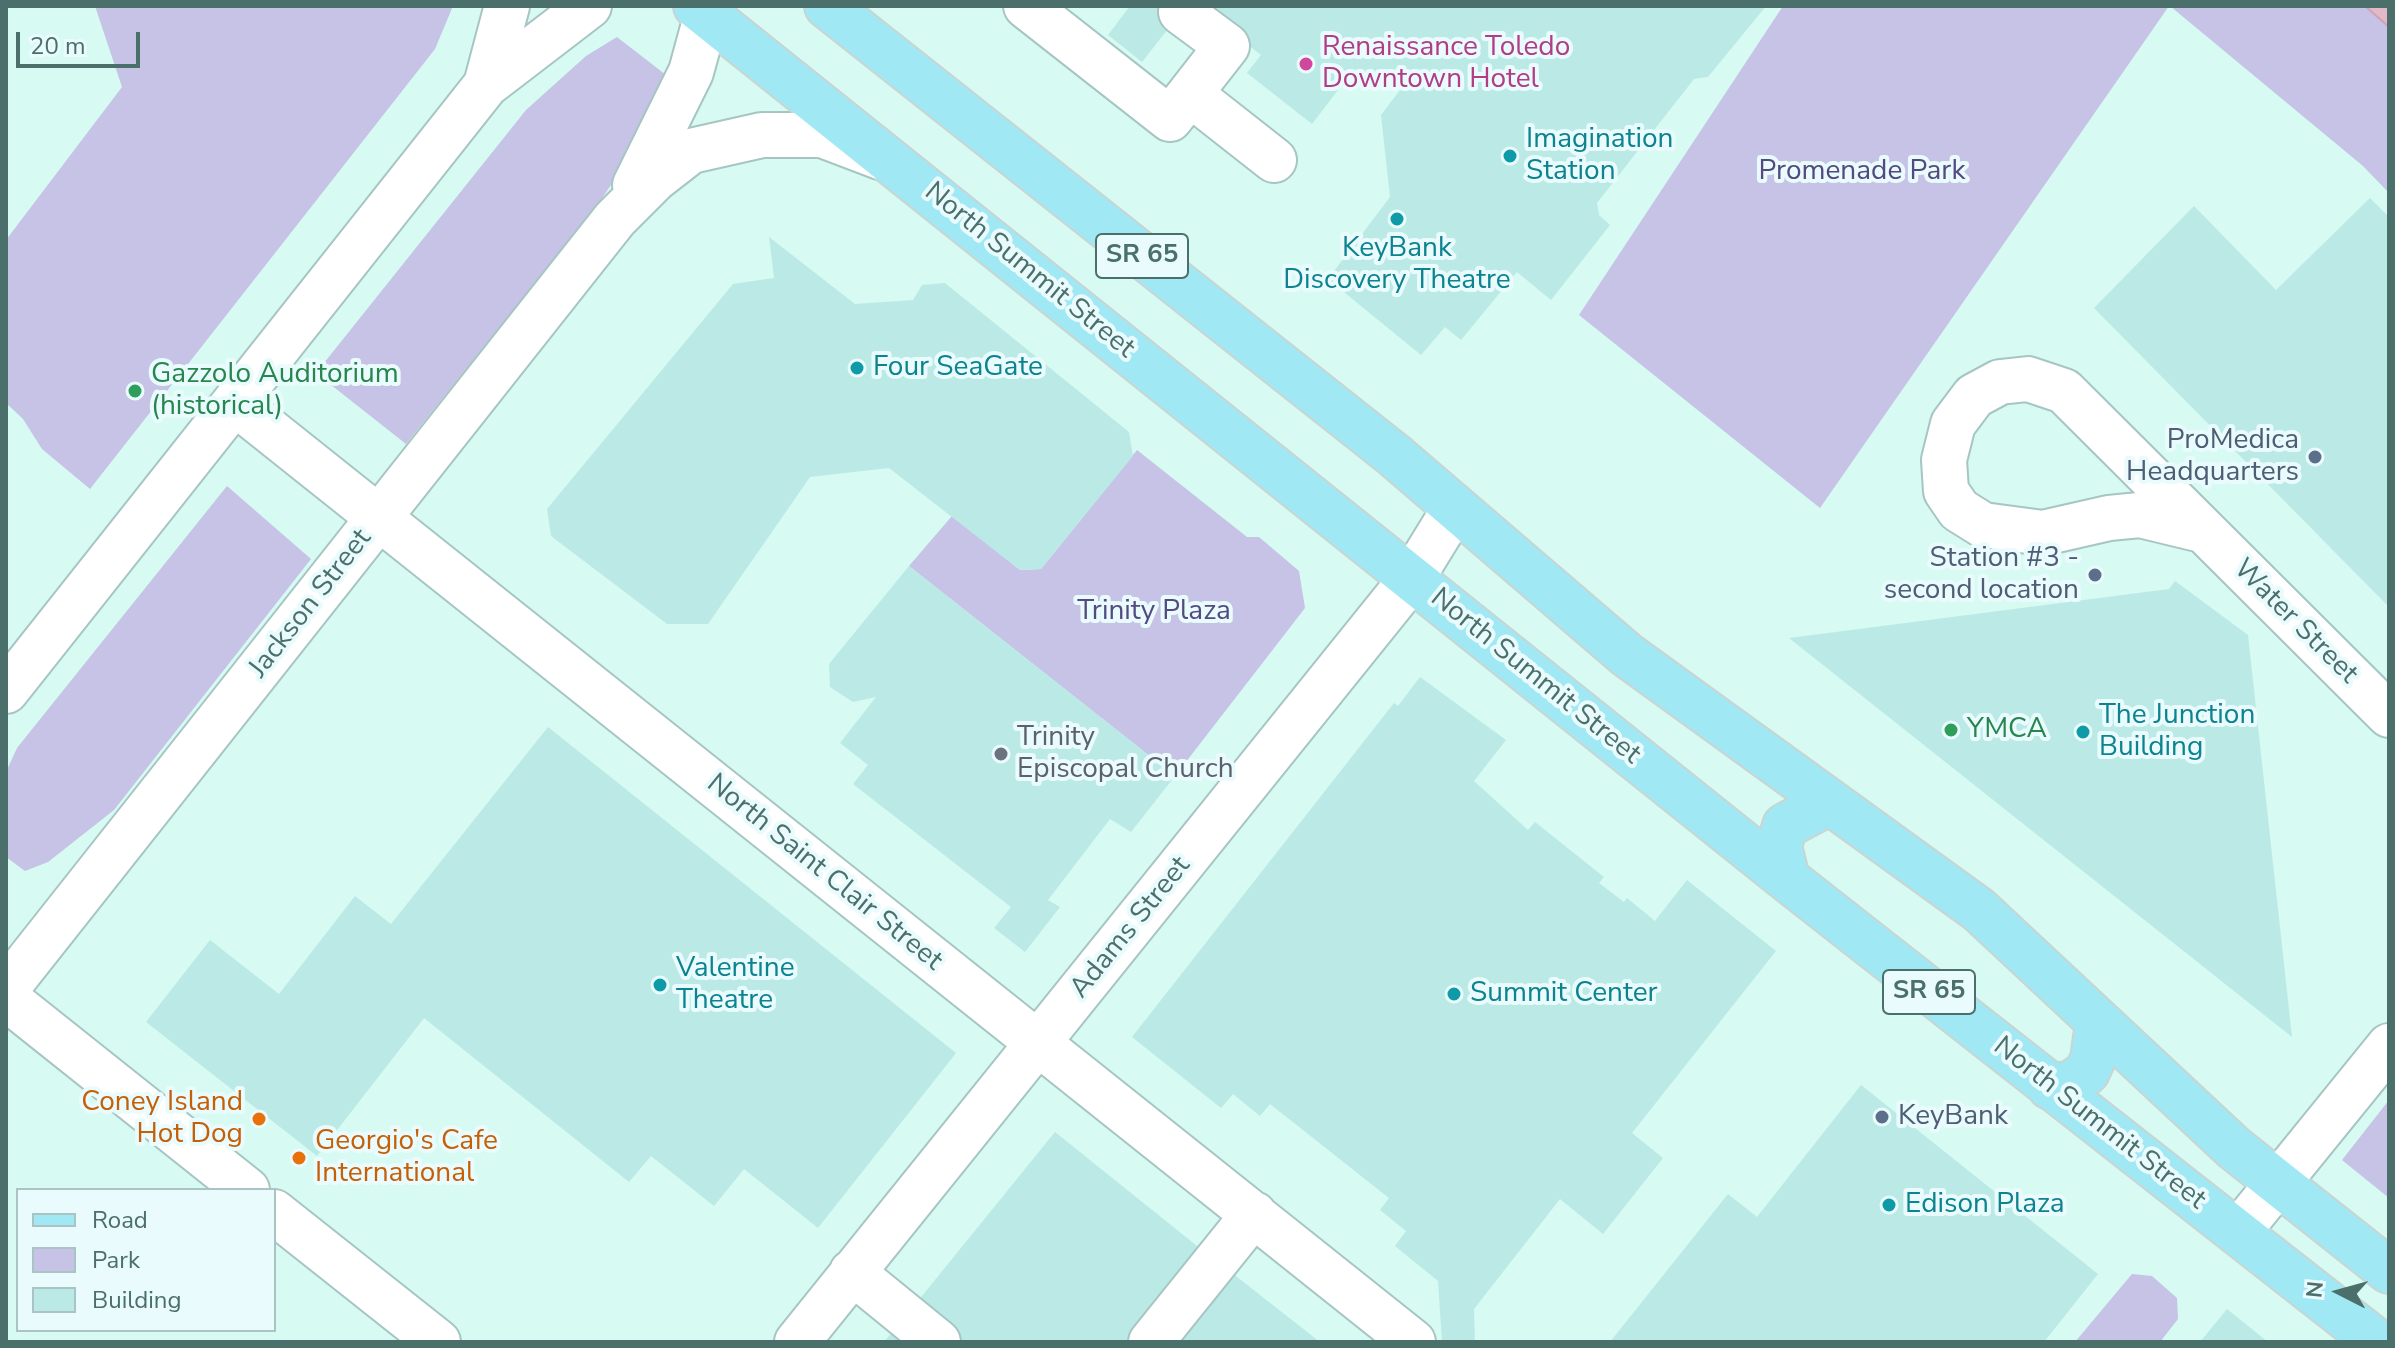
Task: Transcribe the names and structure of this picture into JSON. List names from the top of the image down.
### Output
{
  "streets": {
    "main road": ["SR 65", "North Summit Street"],
    "street": [
      "Jackson Street",
      "Water Street",
      "North Saint Clair Street",
      "Adams Street"
    ]
  },
  "crossings": [
    ["SR 65", "Adams Street"],
    ["North Summit Street", "Jackson Street"],
    ["North Summit Street", "Adams Street"],
    ["Jackson Street", "North Saint Clair Street"],
    ["North Saint Clair Street", "Adams Street"]
  ],
  "parks": ["Promenade Park", "Trinity Plaza"],
  "places": [
    "Renaissance Toledo Downtown Hotel",
    "Imagination Station",
    "KeyBank Discovery Theatre",
    "Four SeaGate",
    "Gazzolo Auditorium (historical)",
    "ProMedica Headquarters",
    "Station #3 - second location",
    "YMCA",
    "The Junction Building",
    "Trinity Episcopal Church",
    "Valentine Theatre",
    "Summit Center",
    "KeyBank",
    "Coney Island Hot Dog",
    "Georgio's Cafe International",
    "Edison Plaza"
  ],
  "legend": ["Road", "Park", "Building"],
  "scale_bar": "20 m",
  "north": "left"
}
